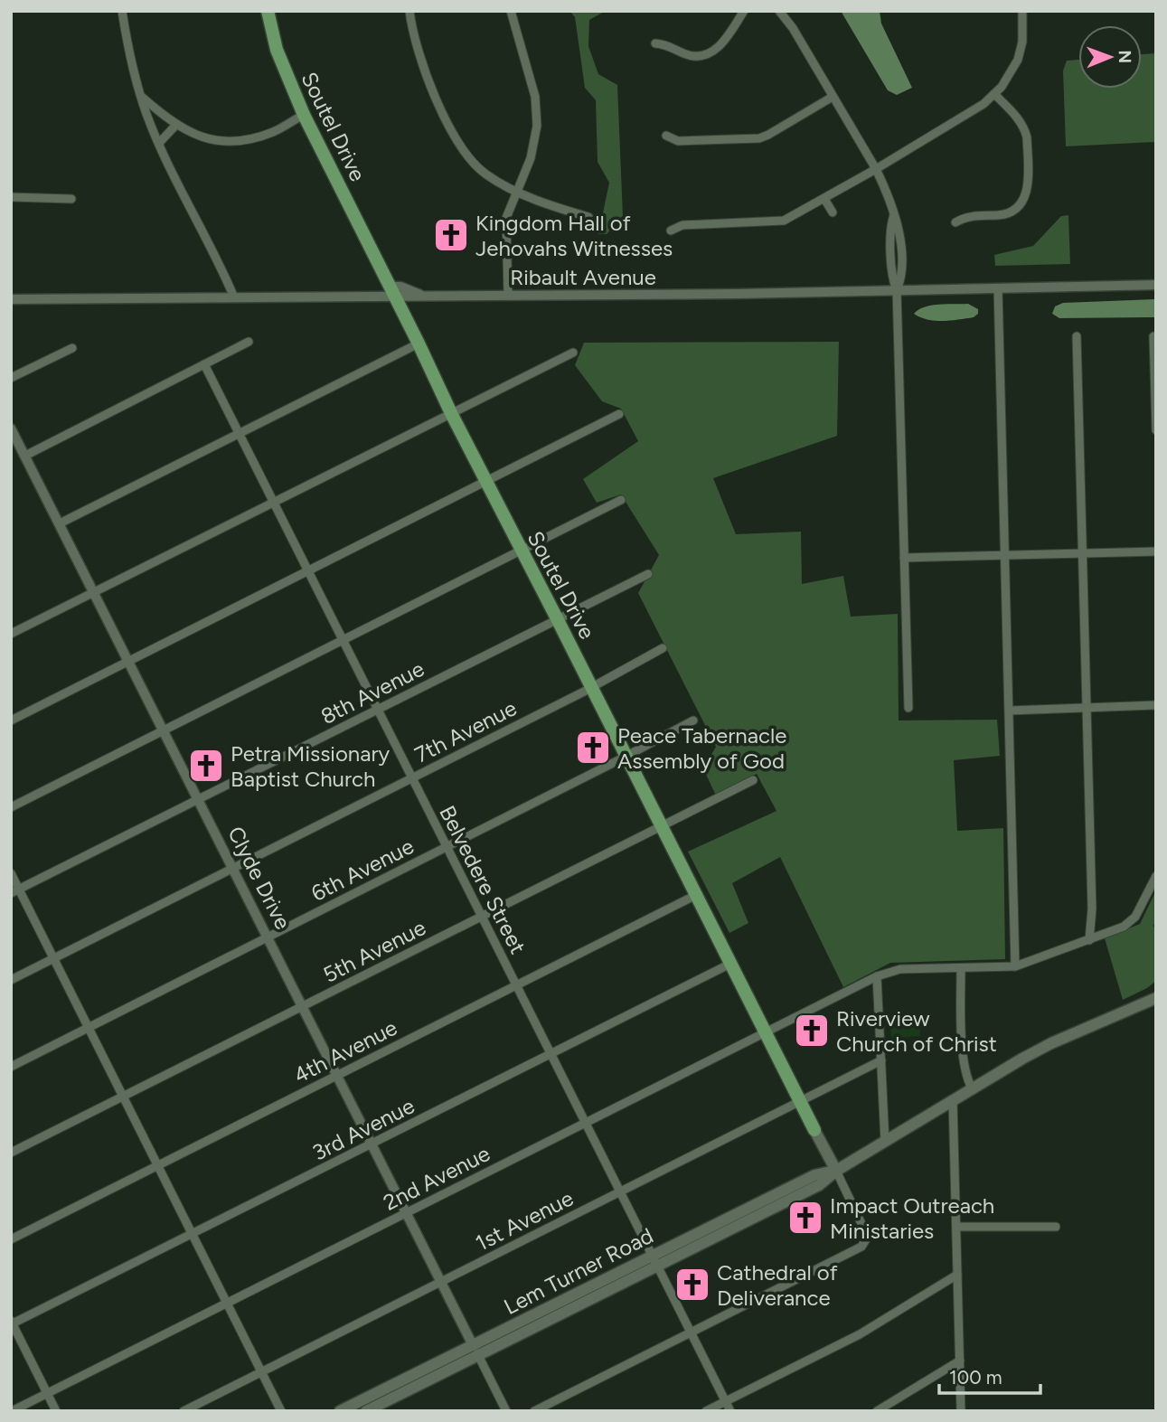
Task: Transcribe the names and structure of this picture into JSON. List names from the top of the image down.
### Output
{
  "streets": {
    "main road": ["Soutel Drive", "Lem Turner Road"],
    "street": [
      "Ribault Avenue",
      "8th Avenue",
      "7th Avenue",
      "6th Avenue",
      "Clyde Drive",
      "Belvedere Street",
      "5th Avenue",
      "4th Avenue",
      "3rd Avenue",
      "2nd Avenue",
      "1st Avenue"
    ]
  },
  "crossings": [
    ["Soutel Drive", "Ribault Avenue"],
    ["Soutel Drive", "8th Avenue"],
    ["Soutel Drive", "7th Avenue"],
    ["Soutel Drive", "6th Avenue"],
    ["Soutel Drive", "5th Avenue"],
    ["Soutel Drive", "4th Avenue"],
    ["Soutel Drive", "3rd Avenue"],
    ["Soutel Drive", "2nd Avenue"],
    ["Soutel Drive", "1st Avenue"],
    ["Soutel Drive", "Lem Turner Road"],
    ["8th Avenue", "Clyde Drive"],
    ["8th Avenue", "Belvedere Street"],
    ["7th Avenue", "Clyde Drive"],
    ["7th Avenue", "Belvedere Street"],
    ["6th Avenue", "Clyde Drive"],
    ["6th Avenue", "Belvedere Street"],
    ["Clyde Drive", "5th Avenue"],
    ["Clyde Drive", "4th Avenue"],
    ["Clyde Drive", "3rd Avenue"],
    ["Clyde Drive", "2nd Avenue"],
    ["Clyde Drive", "1st Avenue"],
    ["Clyde Drive", "Lem Turner Road"],
    ["Belvedere Street", "5th Avenue"],
    ["Belvedere Street", "4th Avenue"],
    ["Belvedere Street", "3rd Avenue"],
    ["Belvedere Street", "2nd Avenue"],
    ["Belvedere Street", "1st Avenue"],
    ["Belvedere Street", "Lem Turner Road"]
  ],
  "places": {
    "church": [
      "Kingdom Hall of Jehovahs Witnesses",
      "Peace Tabernacle Assembly of God",
      "Petra Missionary Baptist Church",
      "Riverview Church of Christ",
      "Impact Outreach Ministaries",
      "Cathedral of Deliverance"
    ]
  },
  "scale_bar": "100 m",
  "north": "right"
}
